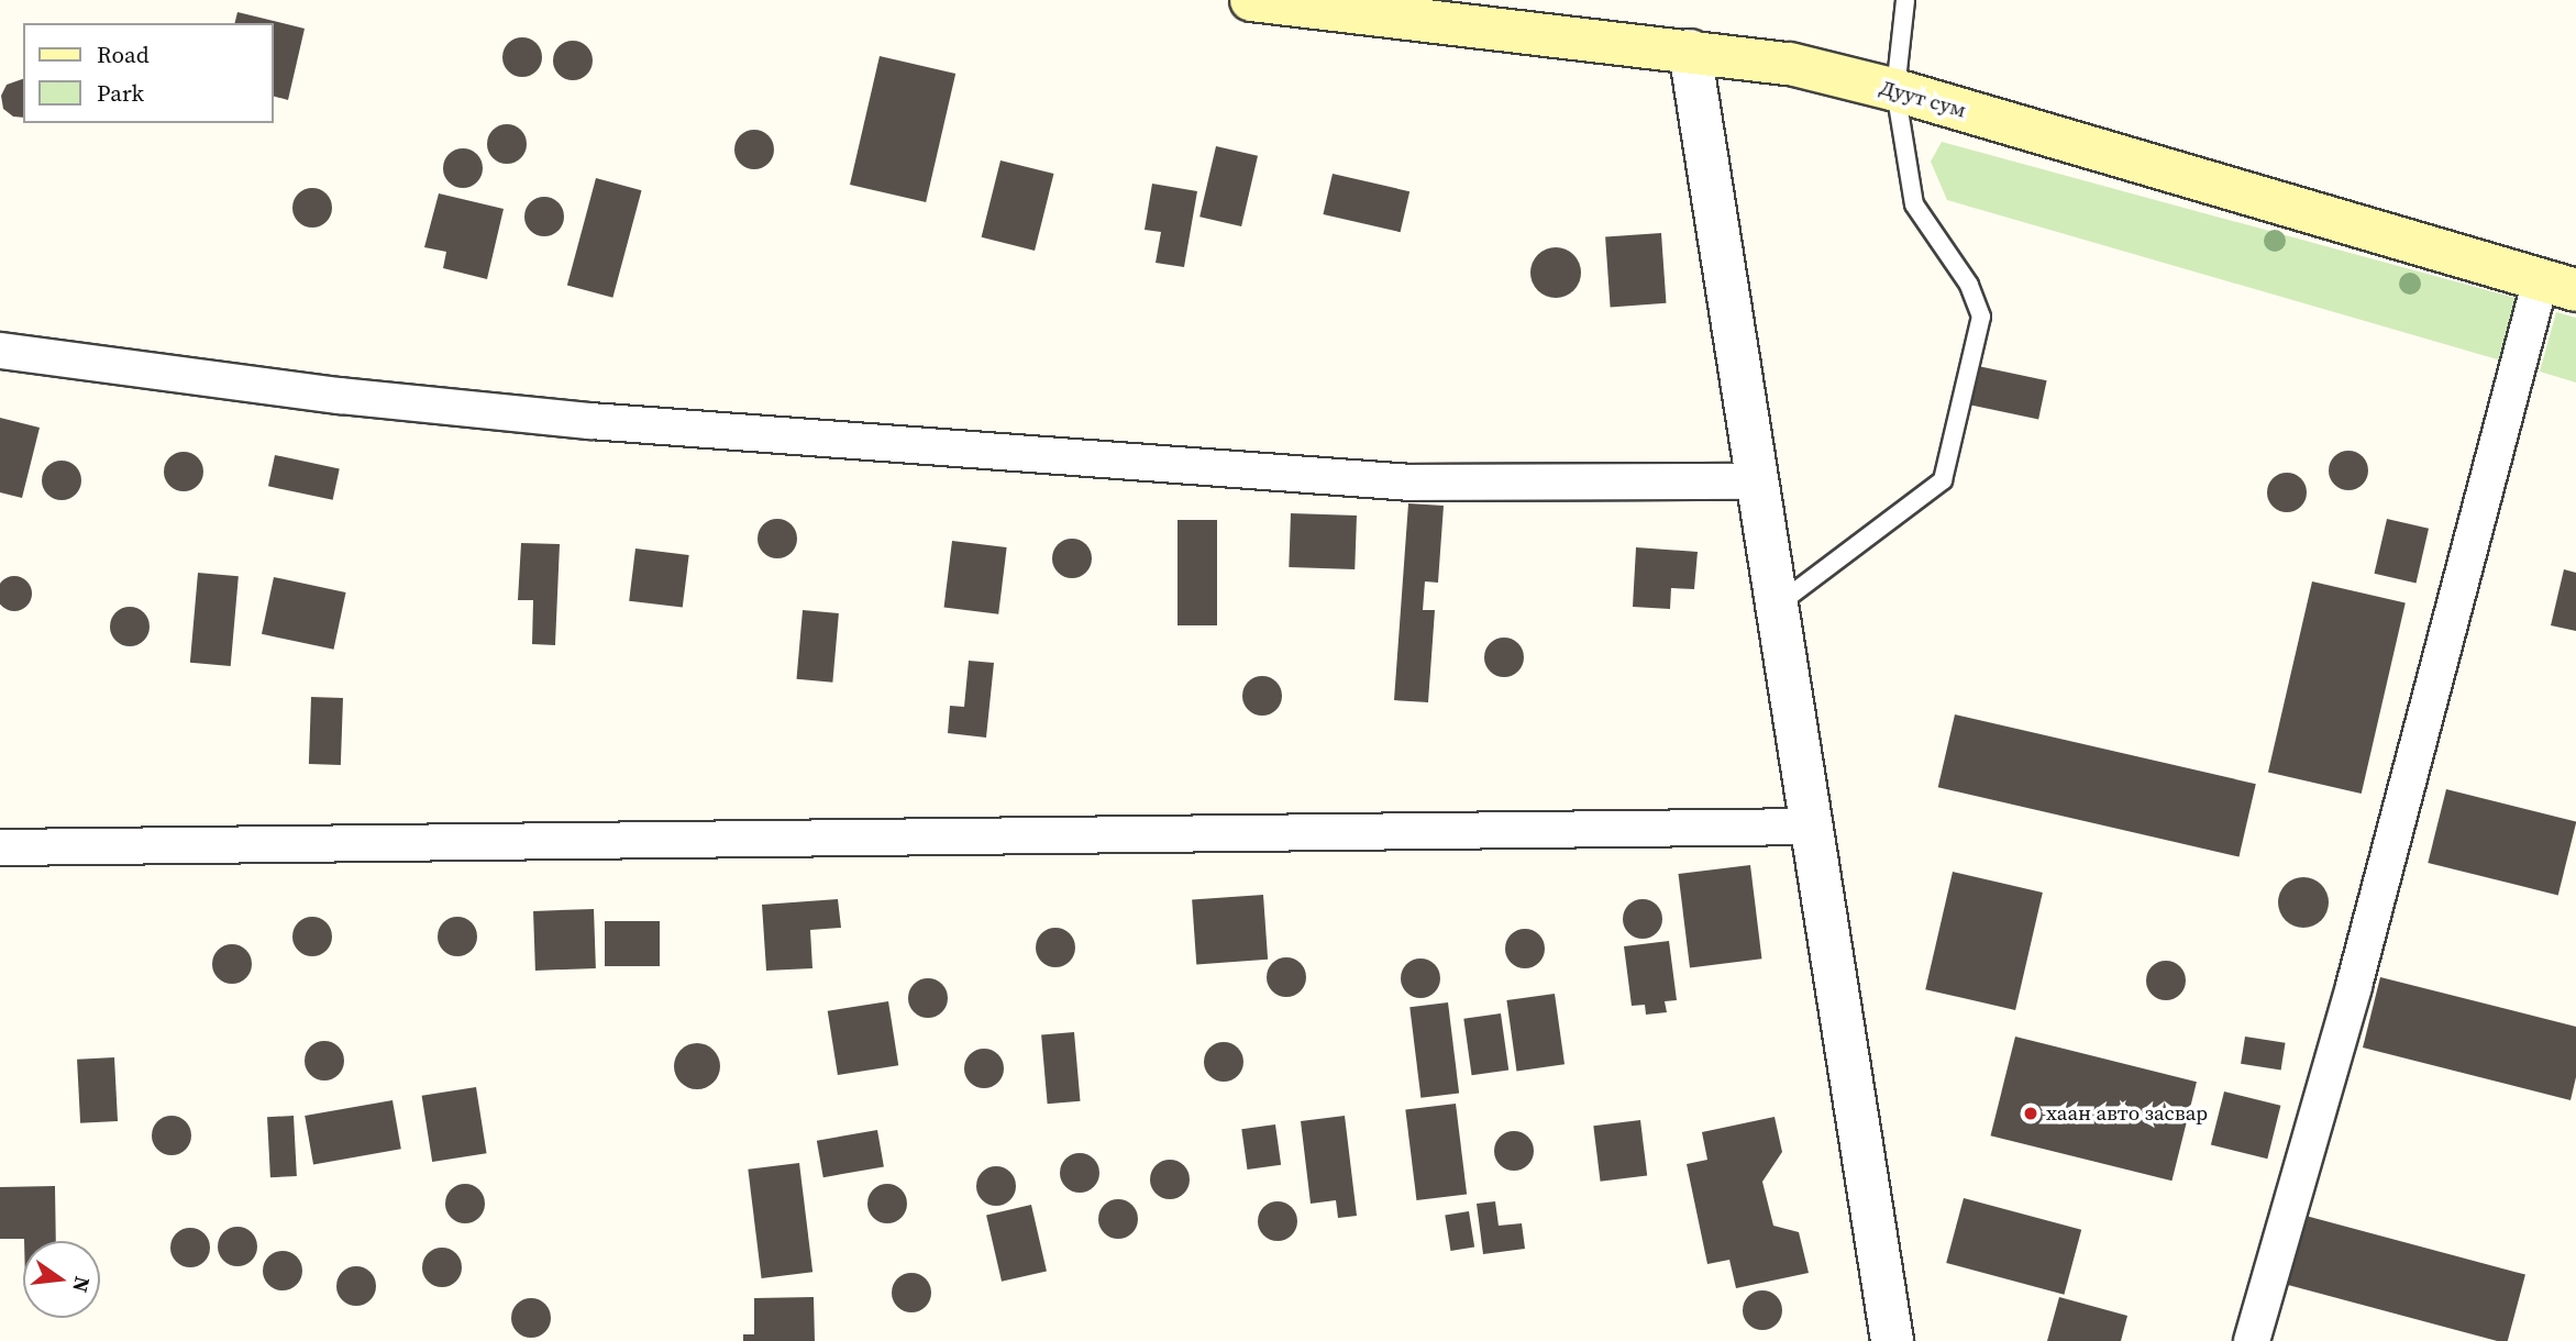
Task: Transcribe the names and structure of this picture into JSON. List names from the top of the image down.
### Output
{
  "streets": {
    "main road": ["Дуут сум"]
  },
  "places": ["хаан авто засвар"],
  "legend": ["Road", "Park"],
  "north": "right"
}
